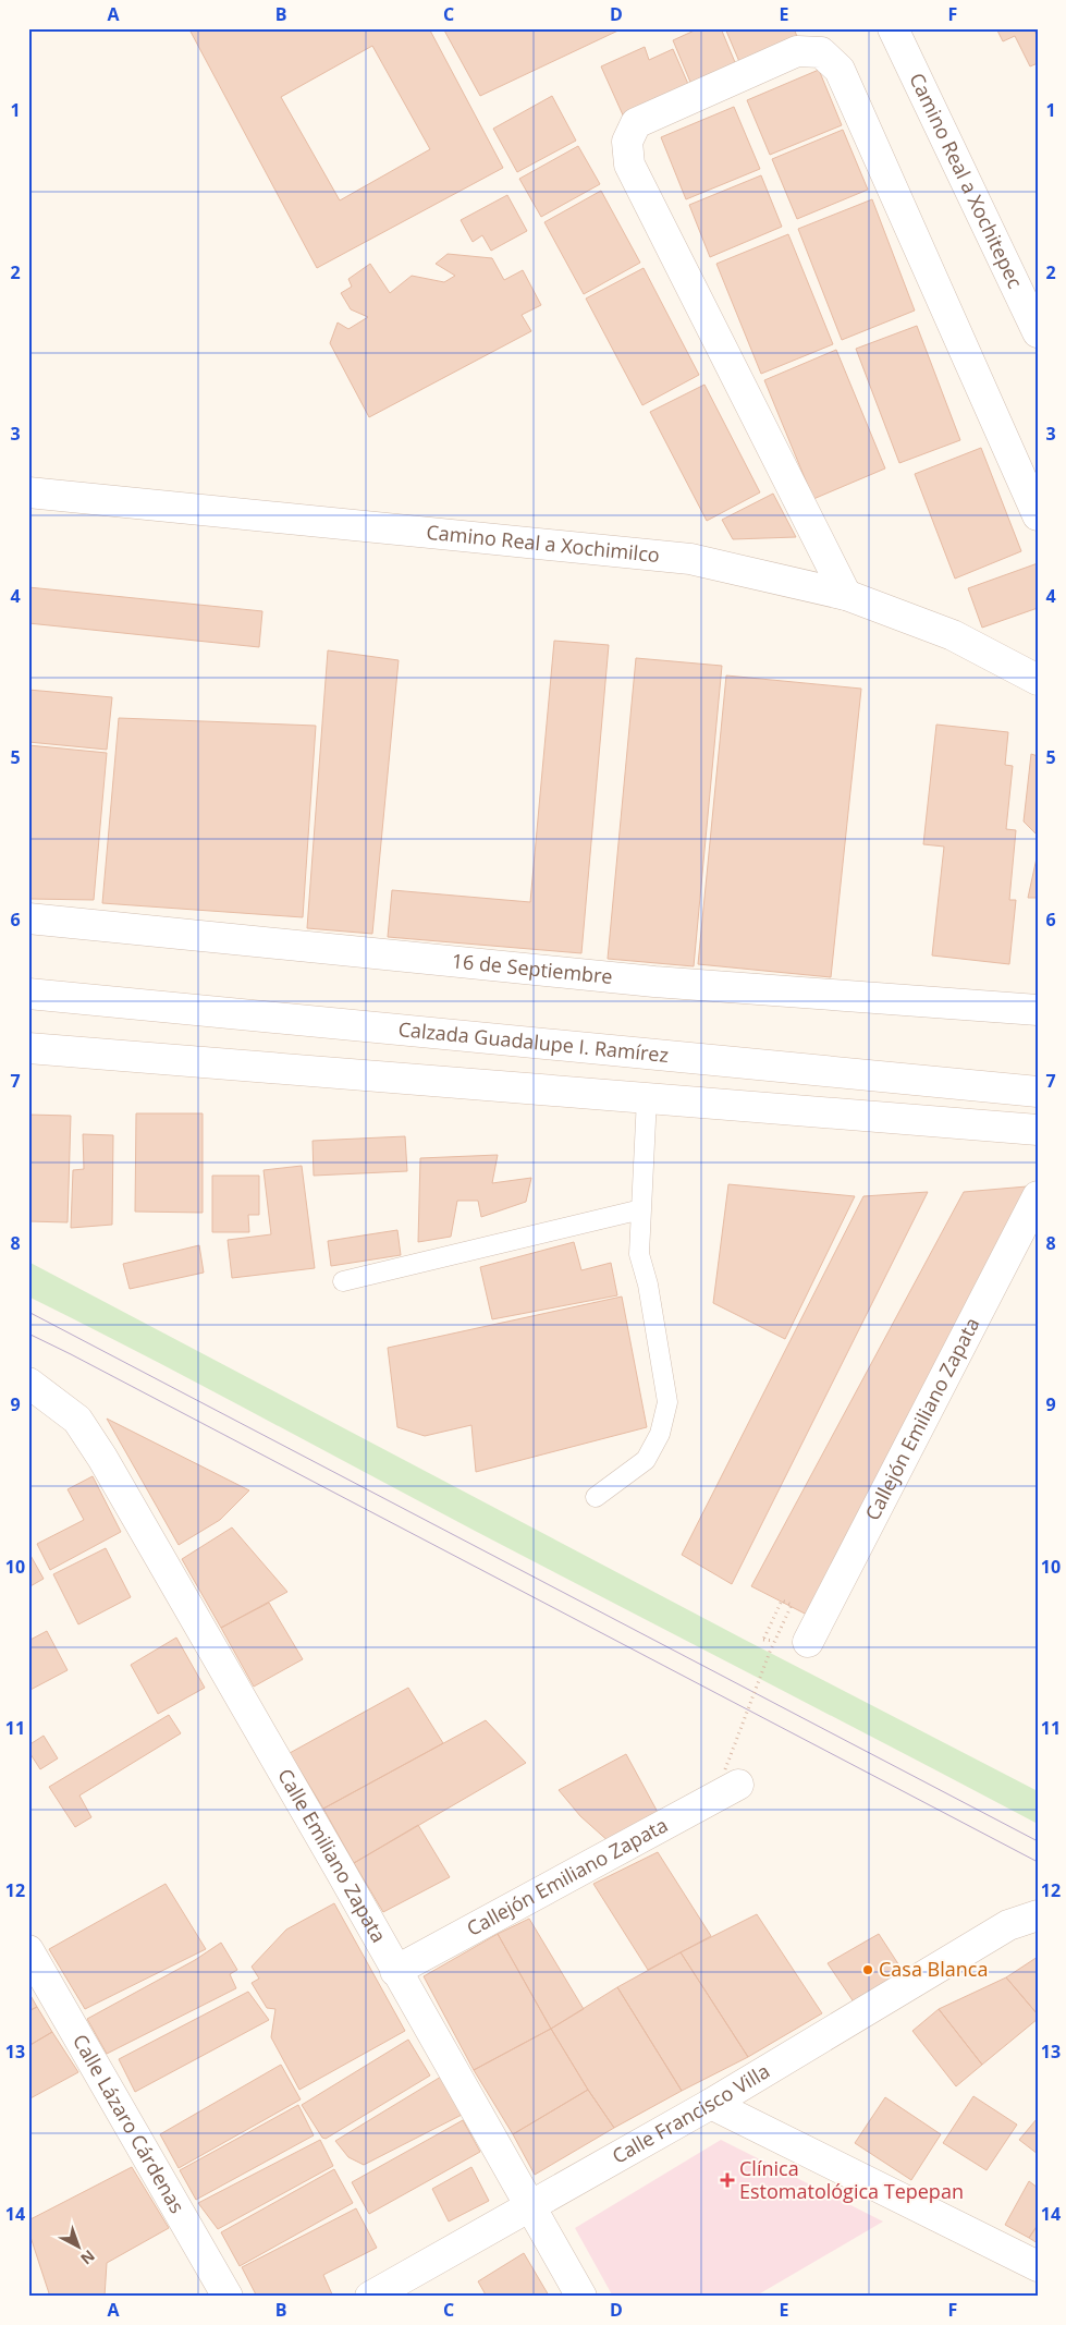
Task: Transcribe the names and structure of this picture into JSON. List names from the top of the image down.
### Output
{
  "streets": {
    "street": [
      "Camino Real a Xochitepec",
      "Camino Real a Xochimilco",
      "16 de Septiembre",
      "Calzada Guadalupe I. Ramírez",
      "Callejón Emiliano Zapata",
      "Calle Emiliano Zapata",
      "Calle Francisco Villa",
      "Calle Lázaro Cárdenas"
    ]
  },
  "crossings": [
    ["Callejón Emiliano Zapata", "Calle Emiliano Zapata"],
    ["Calle Emiliano Zapata", "Calle Francisco Villa"]
  ],
  "places": {
    "other": ["Casa Blanca"],
    "health": ["Clínica Estomatológica Tepepan"]
  },
  "north": "bottom right",
  "grid": {
    "columns": [
      "A",
      "B",
      "C",
      "D",
      "E",
      "F"
    ],
    "rows": [
      "1",
      "2",
      "3",
      "4",
      "5",
      "6",
      "7",
      "8",
      "9",
      "10",
      "11",
      "12",
      "13",
      "14"
    ]
  }
}
